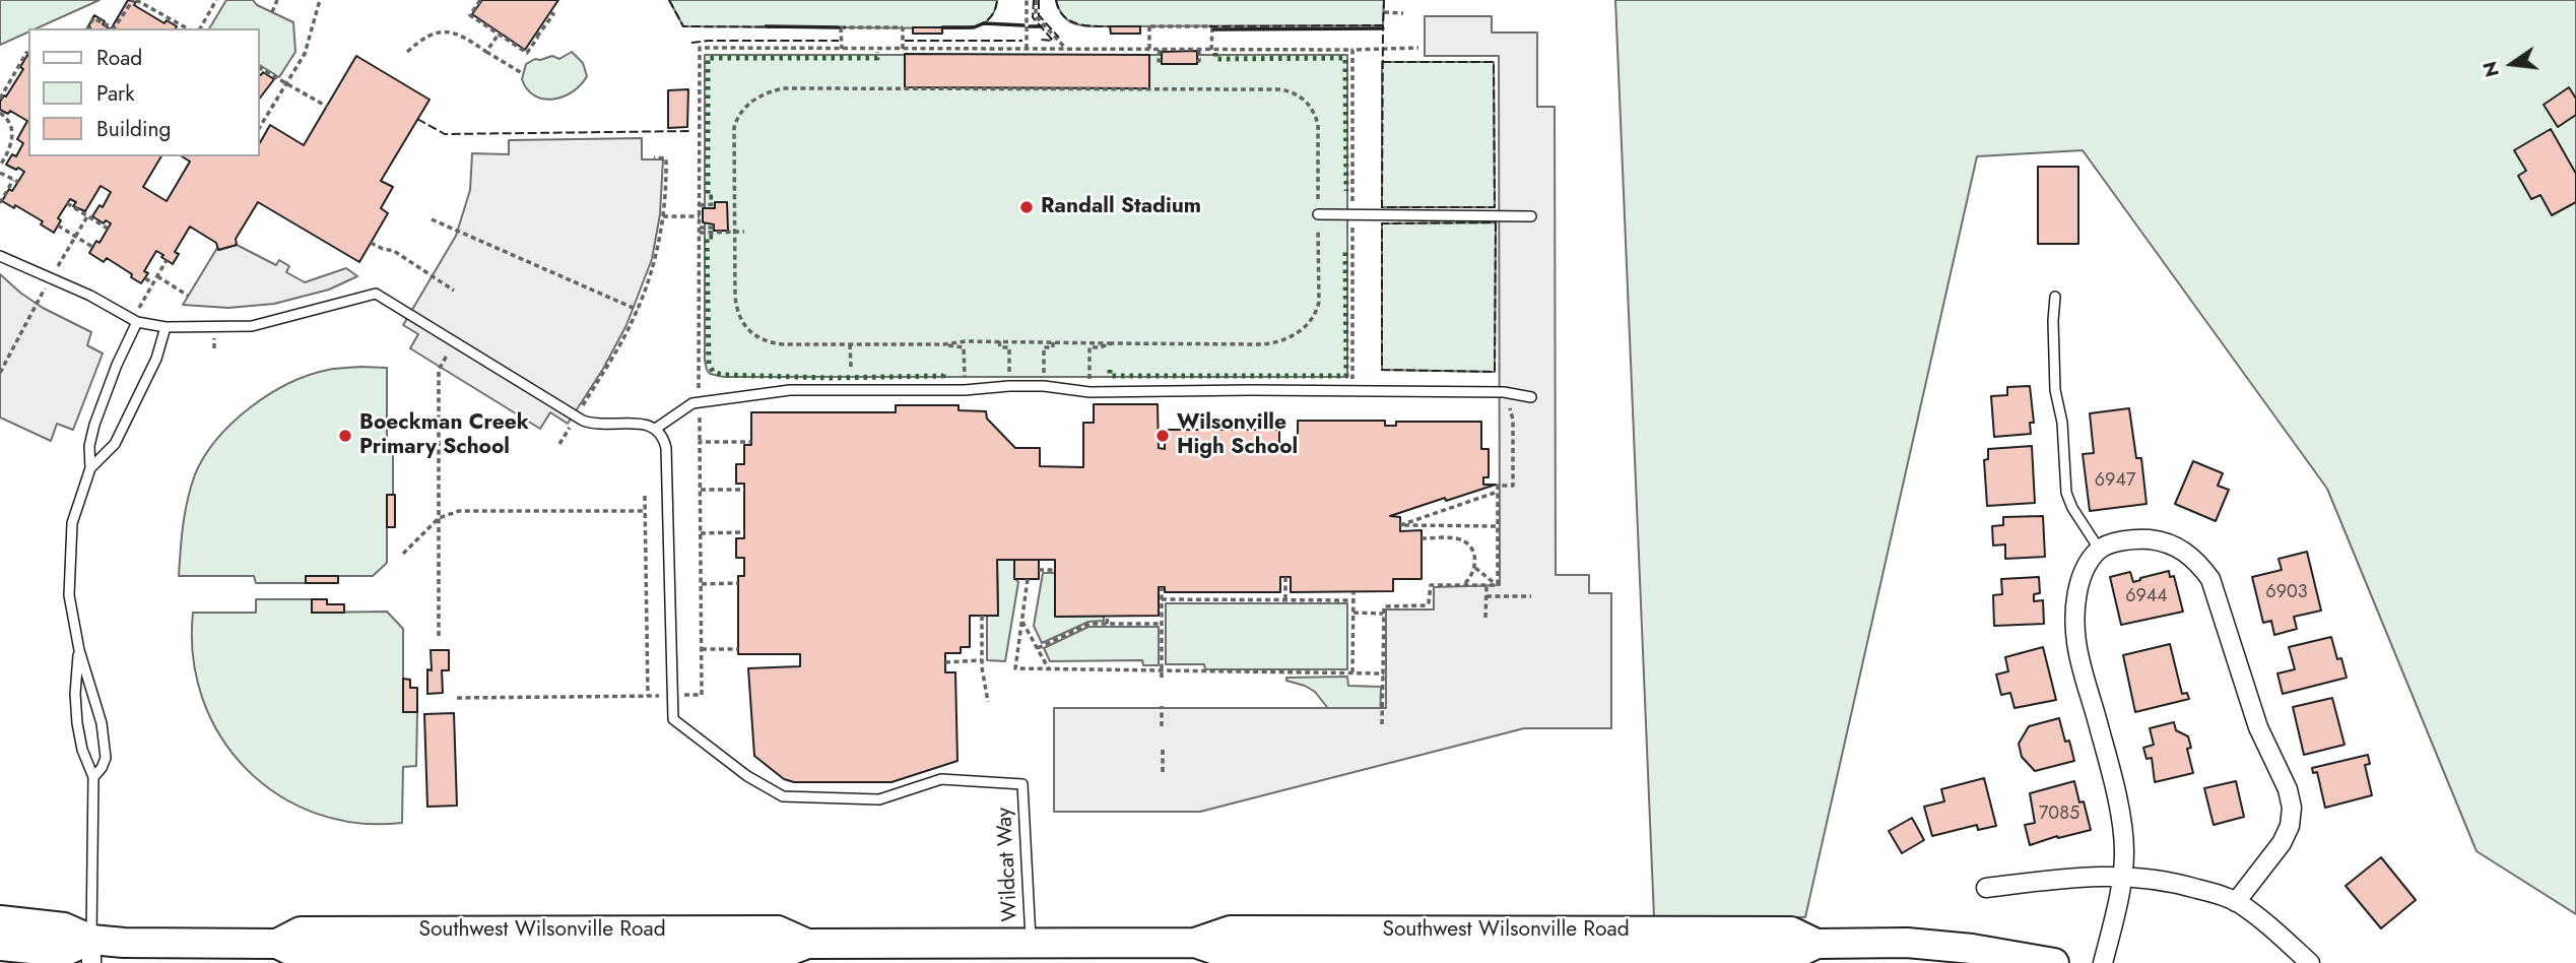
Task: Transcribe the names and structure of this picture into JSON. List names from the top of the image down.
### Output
{
  "streets": {
    "main road": ["Southwest Wilsonville Road"],
    "lane": ["Wildcat Way"]
  },
  "crossings": [
    ["Wildcat Way", "Southwest Wilsonville Road"]
  ],
  "places": ["Randall Stadium", "Boeckman Creek Primary School", "Wilsonville High School"],
  "house_numbers": [
    "6947",
    "6903",
    "6944",
    "7085"
  ],
  "legend": ["Road", "Park", "Building"],
  "north": "left"
}
